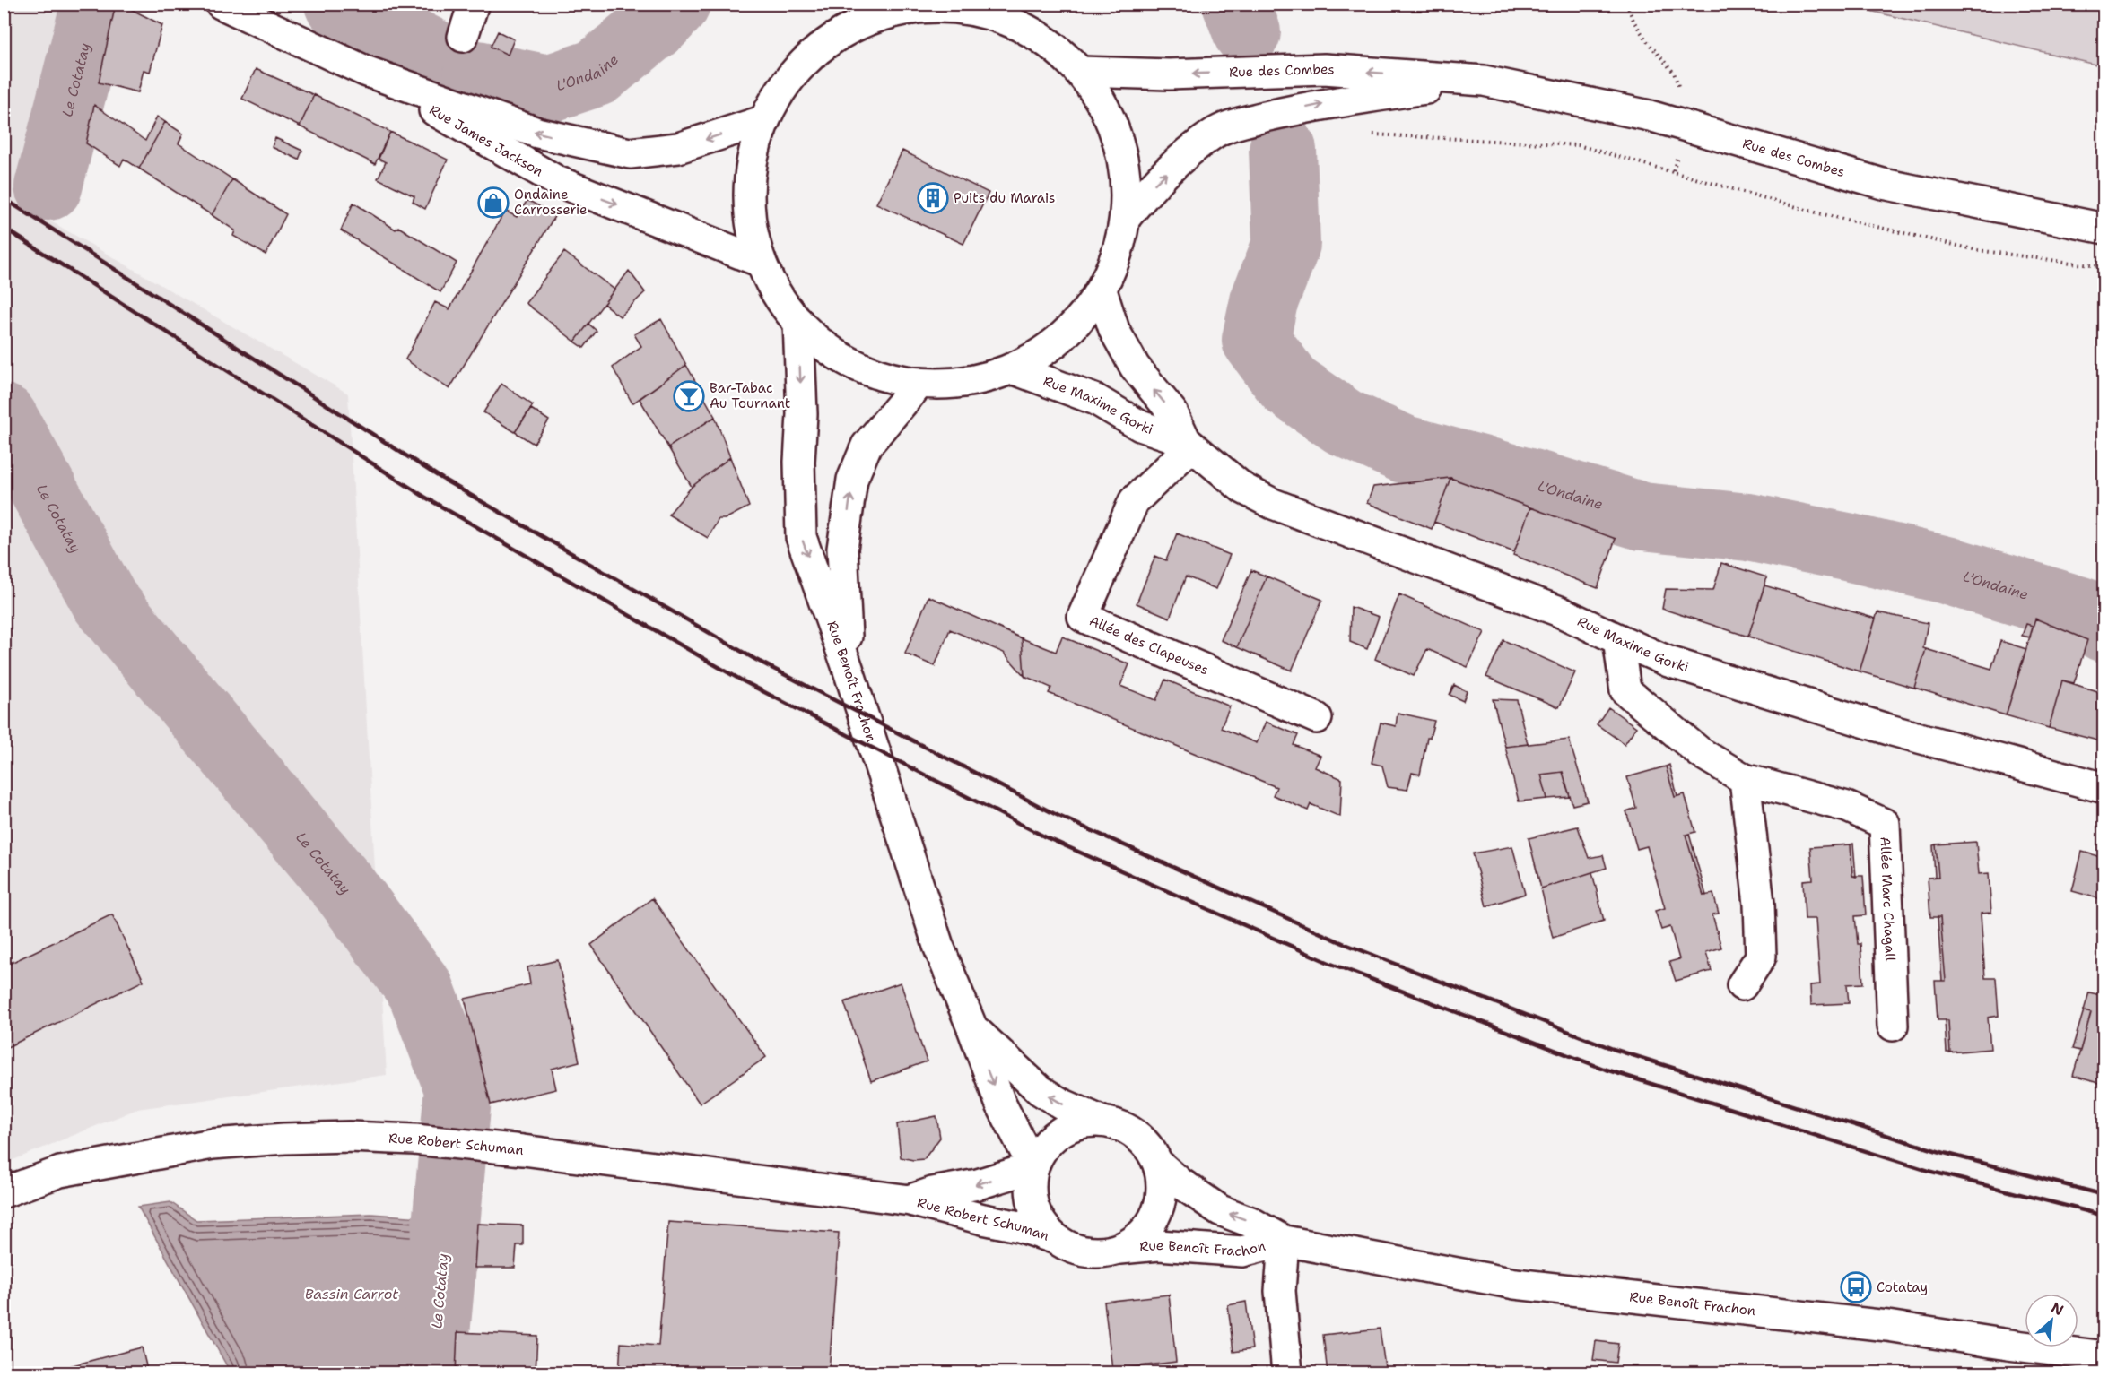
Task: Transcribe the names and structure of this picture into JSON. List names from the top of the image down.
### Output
{
  "streets": {
    "main road": [
      "Rue des Combes",
      "Rue James Jackson",
      "Rue Maxime Gorki",
      "Allée des Clapeuses",
      "Rue Benoît Frachon",
      "Allée Marc Chagall",
      "Rue Robert Schuman"
    ]
  },
  "crossings": [
    ["Rue Maxime Gorki", "Allée des Clapeuses"],
    ["Rue Maxime Gorki", "Allée Marc Chagall"],
    ["Rue Benoît Frachon", "Rue Robert Schuman"]
  ],
  "water": ["L'Ondaine", "Le Cotatay", "Bassin Carrot"],
  "places": {
    "building": ["Puits du Marais"],
    "shop": ["Ondaine Carrosserie"],
    "bar": ["Bar-Tabac Au Tournant"],
    "bus stop": ["Cotatay"]
  },
  "north": "top right"
}
